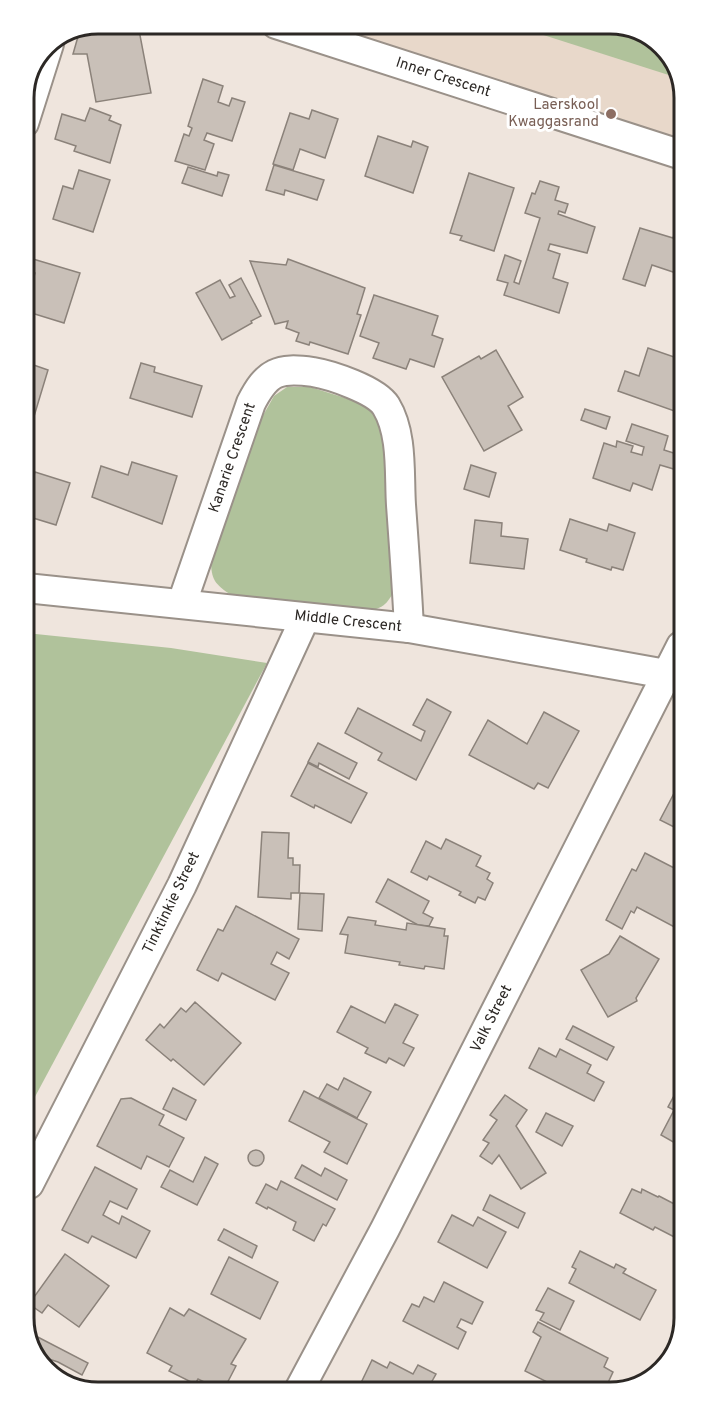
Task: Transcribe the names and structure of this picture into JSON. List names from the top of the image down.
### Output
{
  "streets": {
    "street": [
      "Inner Crescent",
      "Kanarie Crescent",
      "Middle Crescent",
      "Tinktinkie Street",
      "Valk Street"
    ]
  },
  "crossings": [
    ["Kanarie Crescent", "Middle Crescent"],
    ["Middle Crescent", "Tinktinkie Street"],
    ["Middle Crescent", "Valk Street"]
  ],
  "places": ["Laerskool Kwaggasrand"]
}
